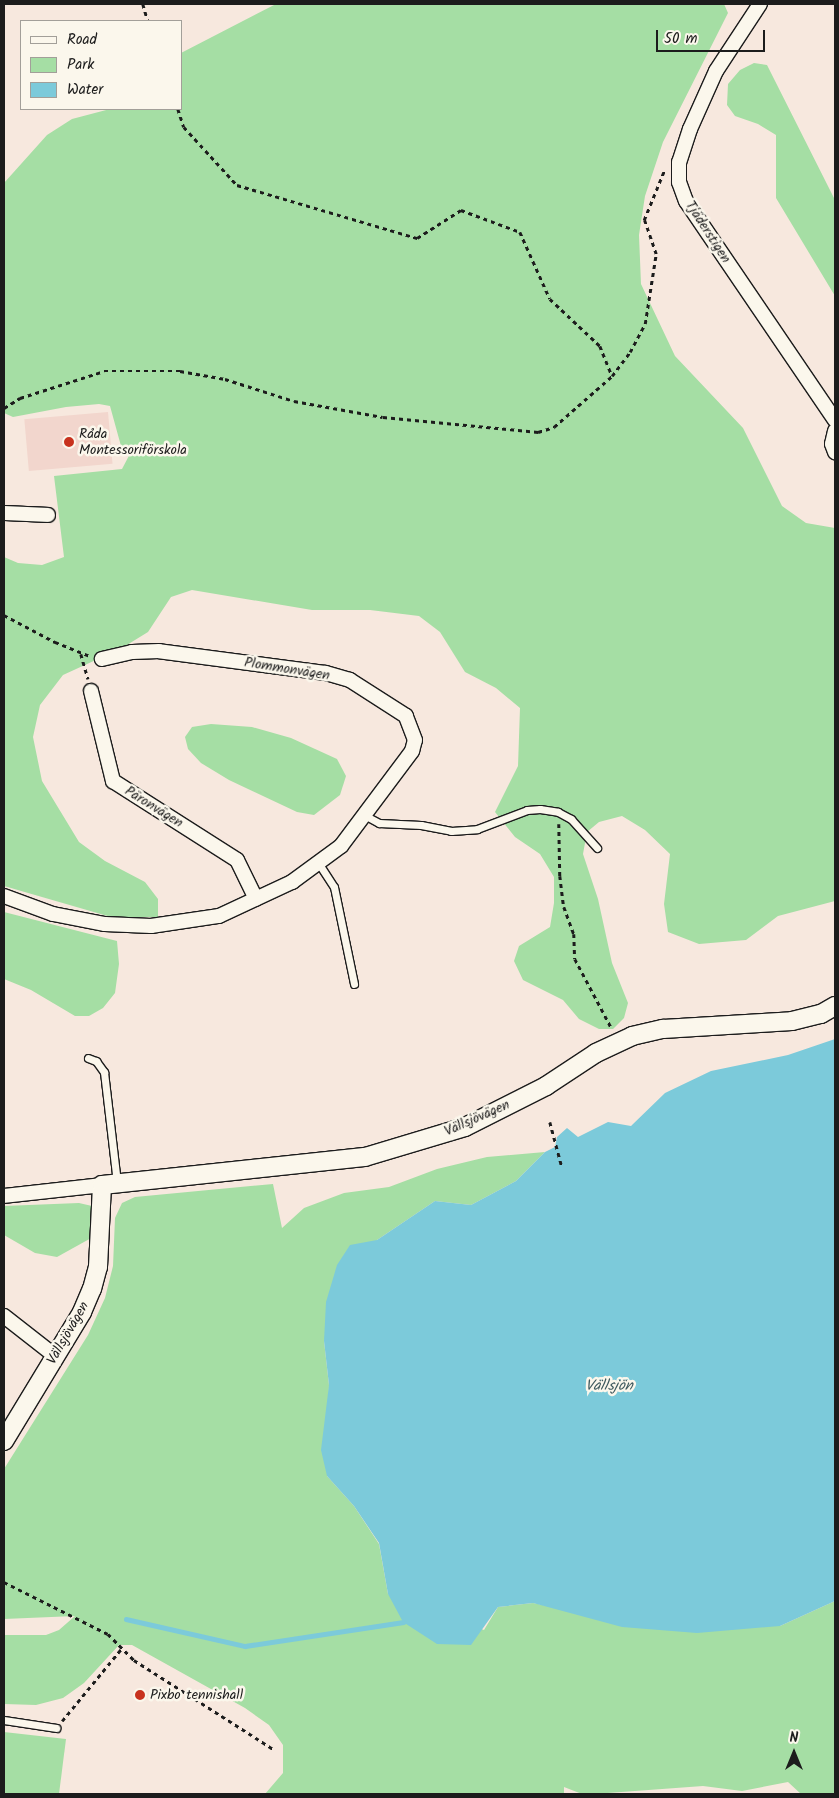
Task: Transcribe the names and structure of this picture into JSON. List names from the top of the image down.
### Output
{
  "streets": {
    "street": [
      "Tjäderstigen",
      "Plommonvägen",
      "Päronvägen",
      "Vällsjövägen"
    ]
  },
  "crossings": [
    ["Plommonvägen", "Päronvägen"]
  ],
  "water": ["Vällsjön"],
  "places": ["Råda Montessoriförskola", "Pixbo tennishall"],
  "legend": ["Road", "Park", "Water"],
  "scale_bar": "50 m",
  "north": "top"
}
